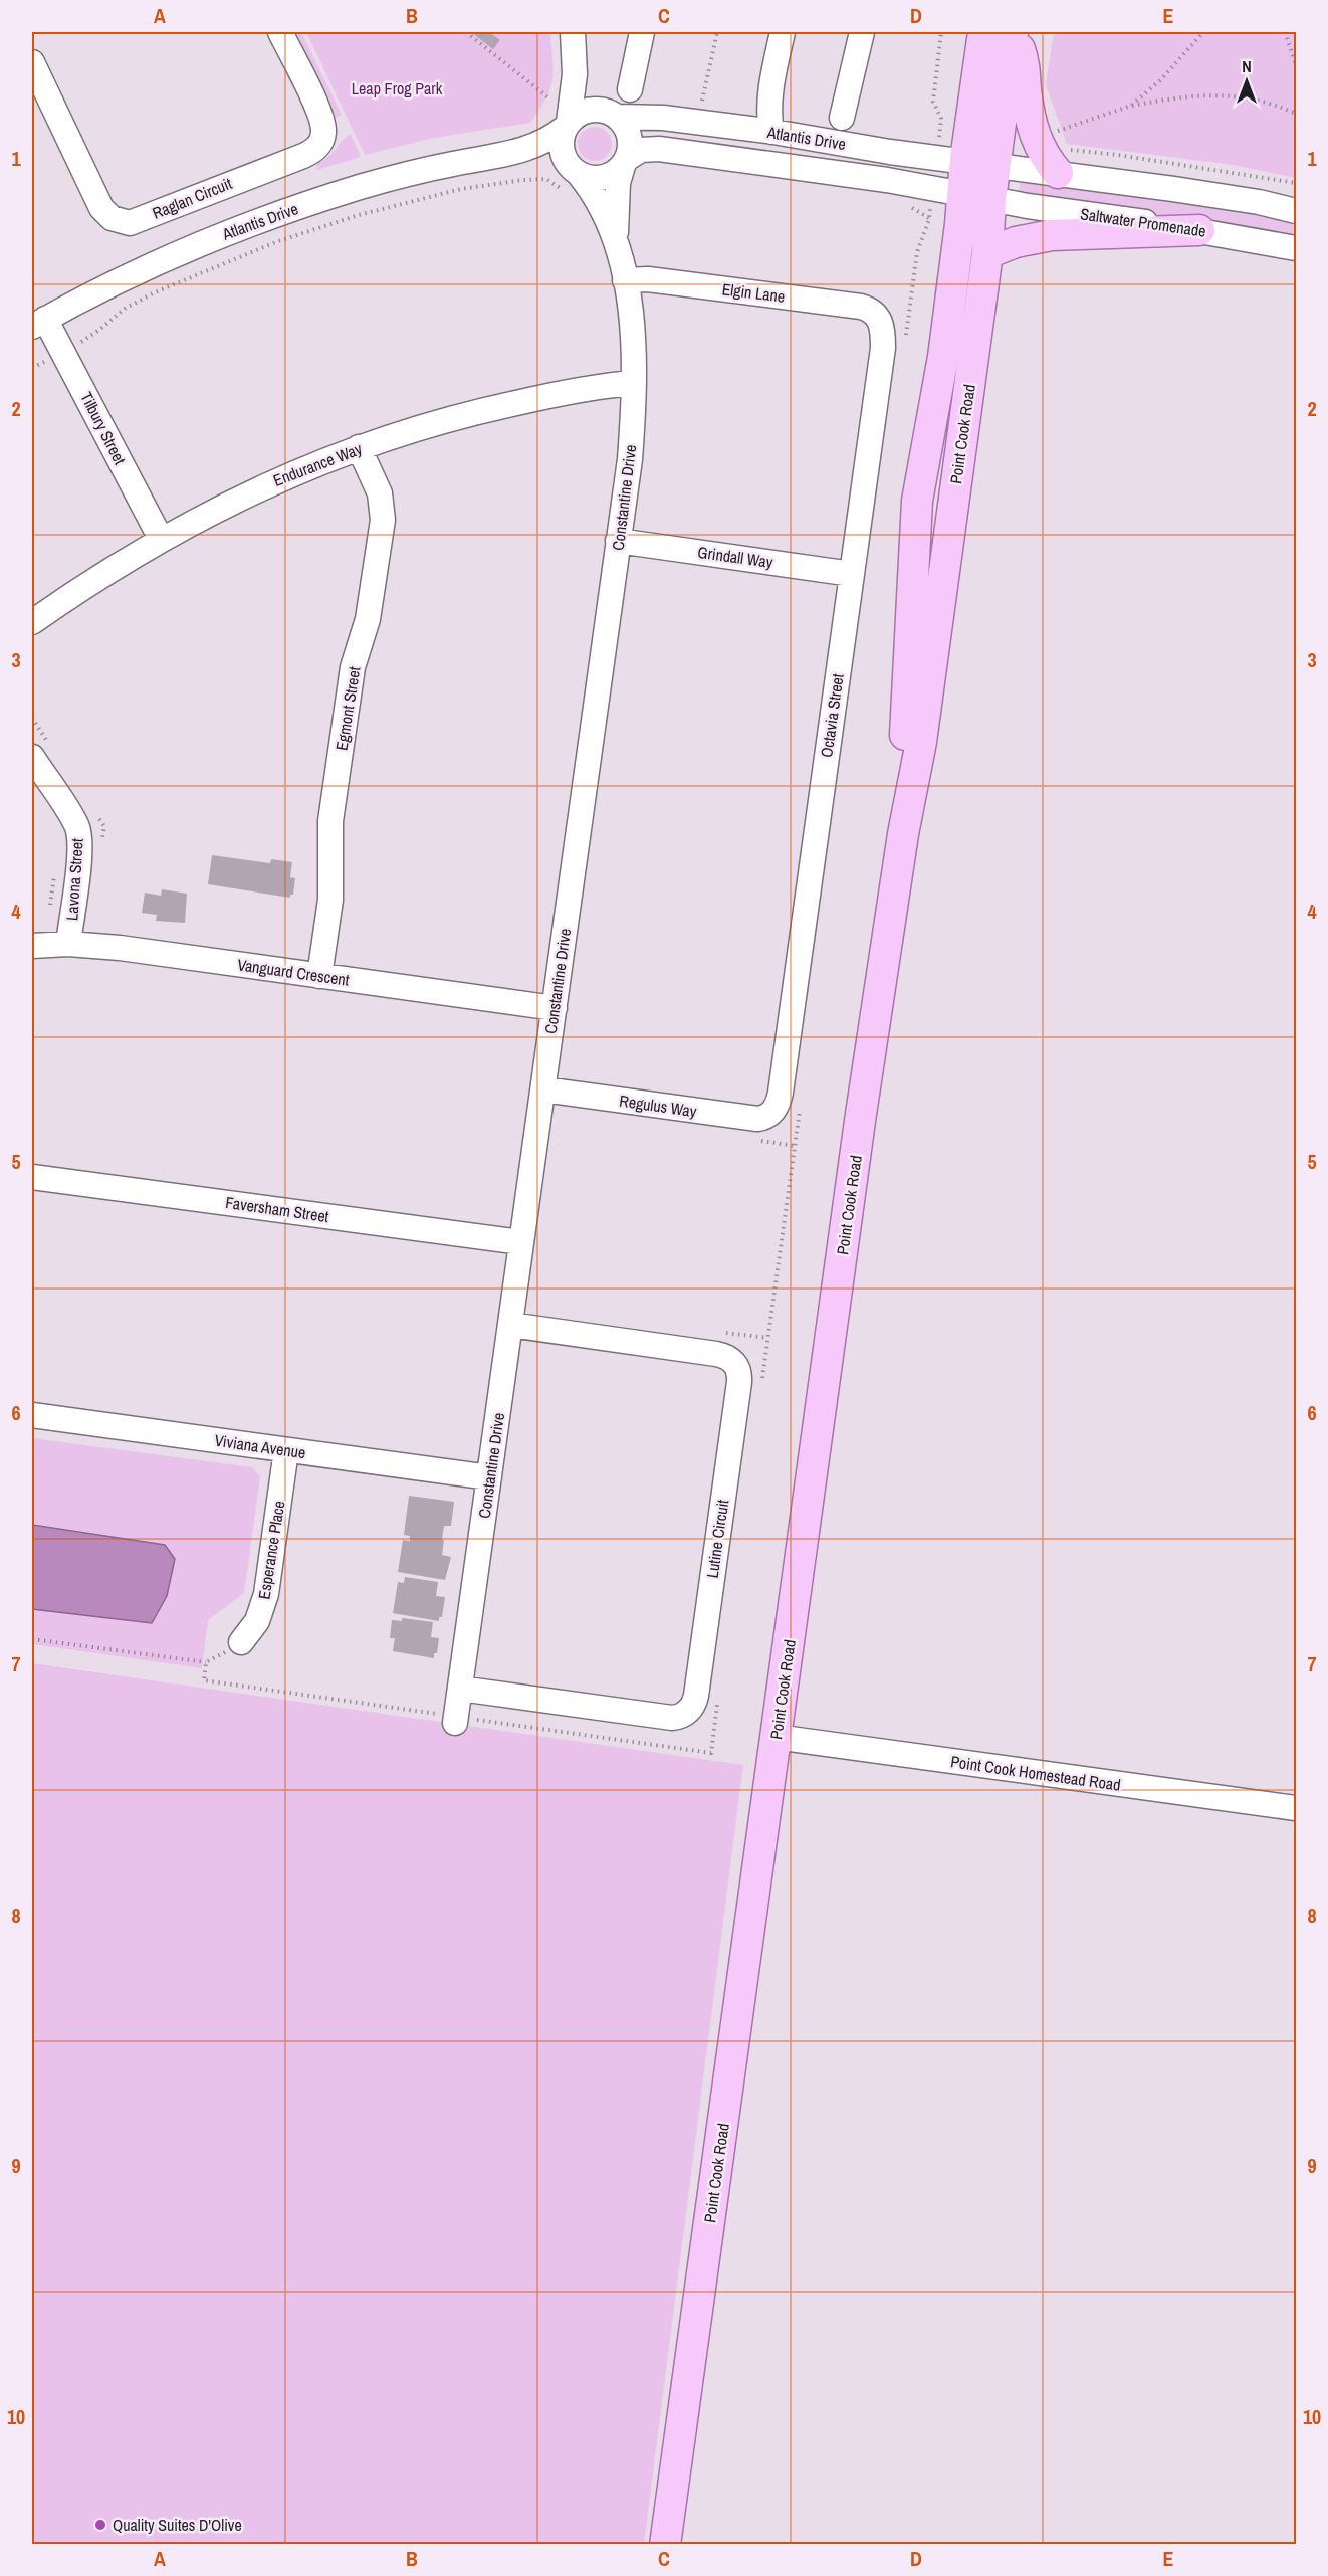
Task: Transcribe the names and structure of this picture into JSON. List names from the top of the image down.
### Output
{
  "streets": {
    "main road": ["Point Cook Road"],
    "street": [
      "Atlantis Drive",
      "Raglan Circuit",
      "Saltwater Promenade",
      "Elgin Lane",
      "Tilbury Street",
      "Endurance Way",
      "Constantine Drive",
      "Grindall Way",
      "Egmont Street",
      "Octavia Street",
      "Lavona Street",
      "Vanguard Crescent",
      "Regulus Way",
      "Faversham Street",
      "Viviana Avenue",
      "Lutine Circuit",
      "Esperance Place",
      "Point Cook Homestead Road"
    ]
  },
  "crossings": [
    ["Atlantis Drive", "Saltwater Promenade"],
    ["Atlantis Drive", "Tilbury Street"],
    ["Atlantis Drive", "Point Cook Road"],
    ["Atlantis Drive", "Constantine Drive"],
    ["Saltwater Promenade", "Point Cook Road"],
    ["Elgin Lane", "Constantine Drive"],
    ["Elgin Lane", "Octavia Street"],
    ["Tilbury Street", "Endurance Way"],
    ["Point Cook Road", "Point Cook Homestead Road"],
    ["Endurance Way", "Constantine Drive"],
    ["Endurance Way", "Egmont Street"],
    ["Constantine Drive", "Grindall Way"],
    ["Constantine Drive", "Vanguard Crescent"],
    ["Constantine Drive", "Regulus Way"],
    ["Constantine Drive", "Faversham Street"],
    ["Constantine Drive", "Viviana Avenue"],
    ["Constantine Drive", "Lutine Circuit"],
    ["Grindall Way", "Octavia Street"],
    ["Egmont Street", "Vanguard Crescent"],
    ["Octavia Street", "Regulus Way"],
    ["Lavona Street", "Vanguard Crescent"],
    ["Viviana Avenue", "Esperance Place"]
  ],
  "parks": ["Leap Frog Park"],
  "places": ["Quality Suites D'Olive"],
  "north": "top",
  "grid": {
    "columns": [
      "A",
      "B",
      "C",
      "D",
      "E"
    ],
    "rows": [
      "1",
      "2",
      "3",
      "4",
      "5",
      "6",
      "7",
      "8",
      "9",
      "10"
    ]
  }
}
